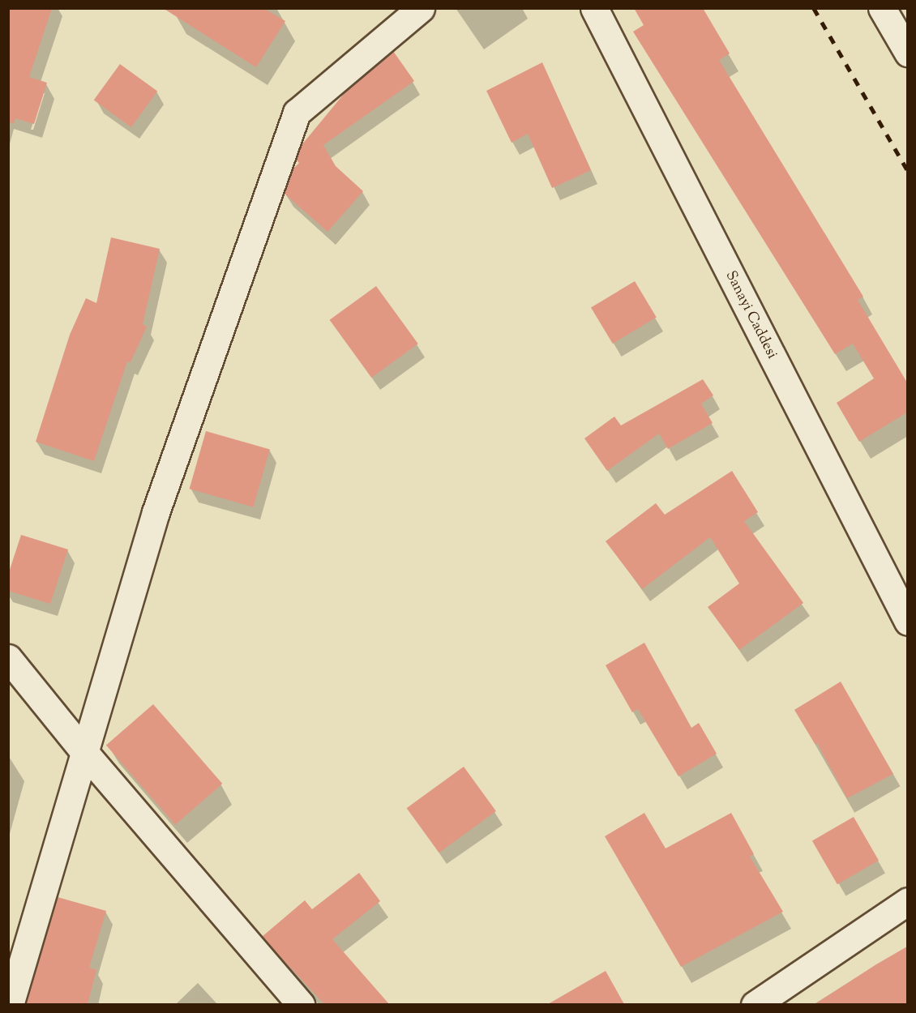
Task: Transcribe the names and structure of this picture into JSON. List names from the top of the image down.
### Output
{
  "streets": {
    "street": ["Sanayi Caddesi"]
  }
}
